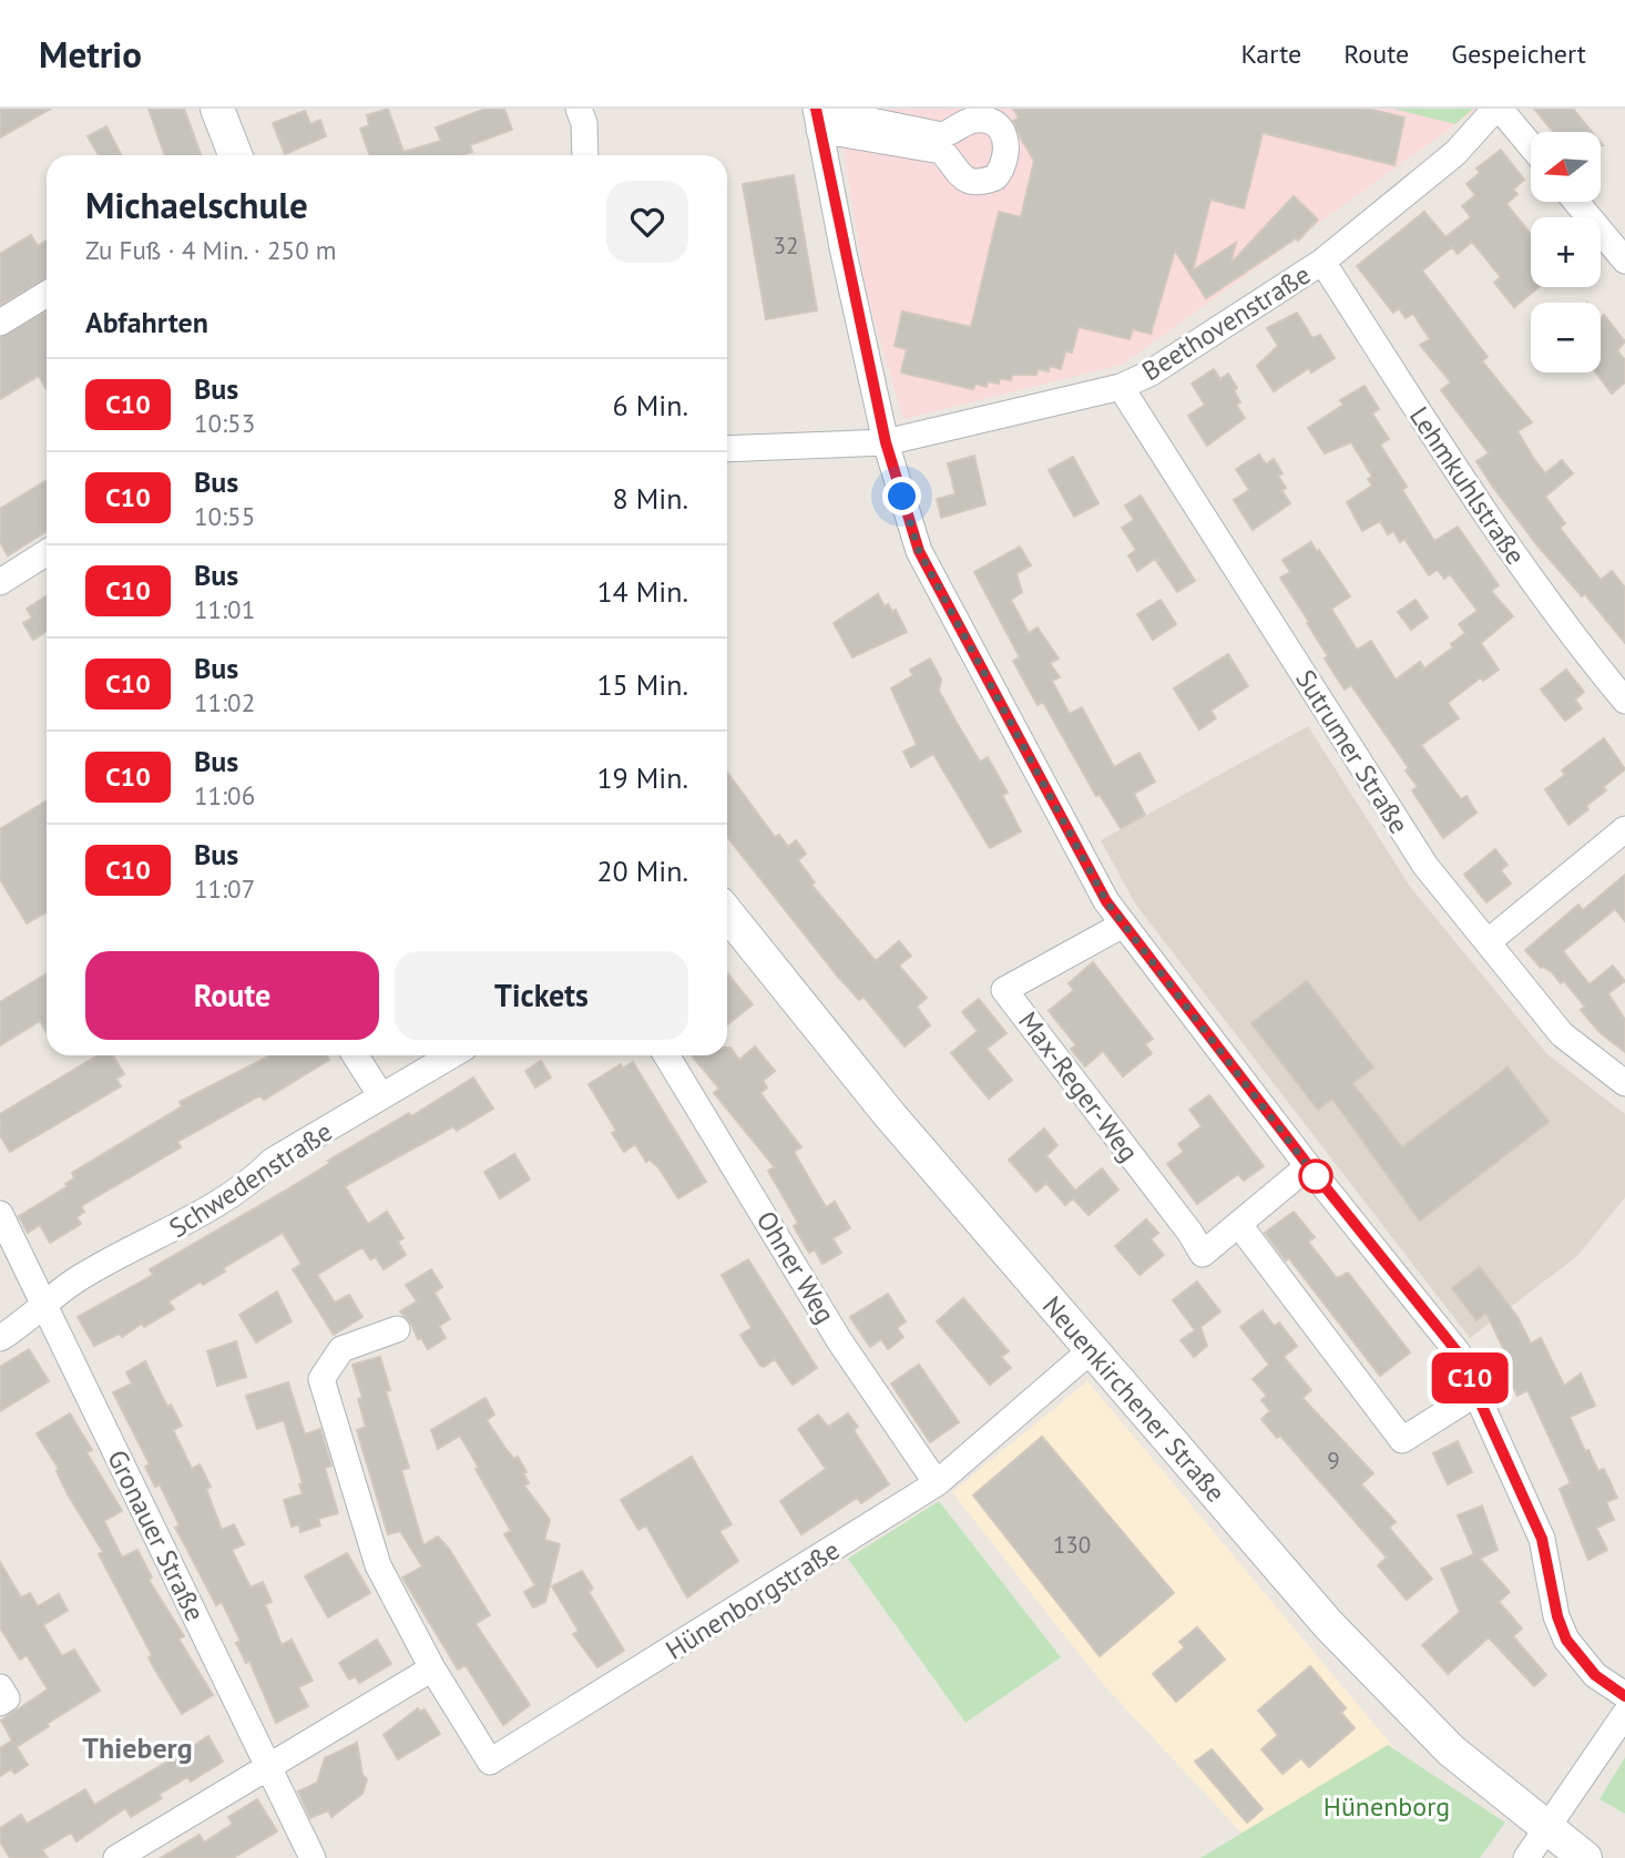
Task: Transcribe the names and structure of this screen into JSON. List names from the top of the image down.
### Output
{
  "streets": {
    "street": [
      "Beethovenstraße",
      "Lehmkuhlstraße",
      "Sutrumer Straße",
      "Max-Reger-Weg",
      "Schwedenstraße",
      "Ohner Weg",
      "Neuenkirchener Straße",
      "Gronauer Straße",
      "Hünenborgstraße"
    ]
  },
  "crossings": [
    ["Beethovenstraße", "Lehmkuhlstraße"],
    ["Beethovenstraße", "Sutrumer Straße"],
    ["Schwedenstraße", "Gronauer Straße"],
    ["Ohner Weg", "Hünenborgstraße"],
    ["Neuenkirchener Straße", "Hünenborgstraße"]
  ],
  "districts": ["Thieberg"],
  "parks": ["Hünenborg"],
  "lines": ["bus line C10"],
  "house_numbers": ["32", "9", "130"],
  "north": "left",
  "page": {
    "header": "Metrio",
    "nav": ["Karte", "Route", "Gespeichert"],
    "on_map": "C10",
    "map_buttons": ["+", "−"],
    "heading": [
      ["Michaelschule", "Zu Fuß · 4 Min. · 250 m"],
      "Abfahrten"
    ],
    "list": [
      {
        "mark": "C10",
        "name": "Bus",
        "note": "10:53",
        "value": "6 Min."
      },
      {
        "mark": "C10",
        "name": "Bus",
        "note": "10:55",
        "value": "8 Min."
      },
      {
        "mark": "C10",
        "name": "Bus",
        "note": "11:01",
        "value": "14 Min."
      },
      {
        "mark": "C10",
        "name": "Bus",
        "note": "11:02",
        "value": "15 Min."
      },
      {
        "mark": "C10",
        "name": "Bus",
        "note": "11:06",
        "value": "19 Min."
      },
      {
        "mark": "C10",
        "name": "Bus",
        "note": "11:07",
        "value": "20 Min."
      }
    ],
    "buttons": ["Route", "Tickets"]
  }
}
